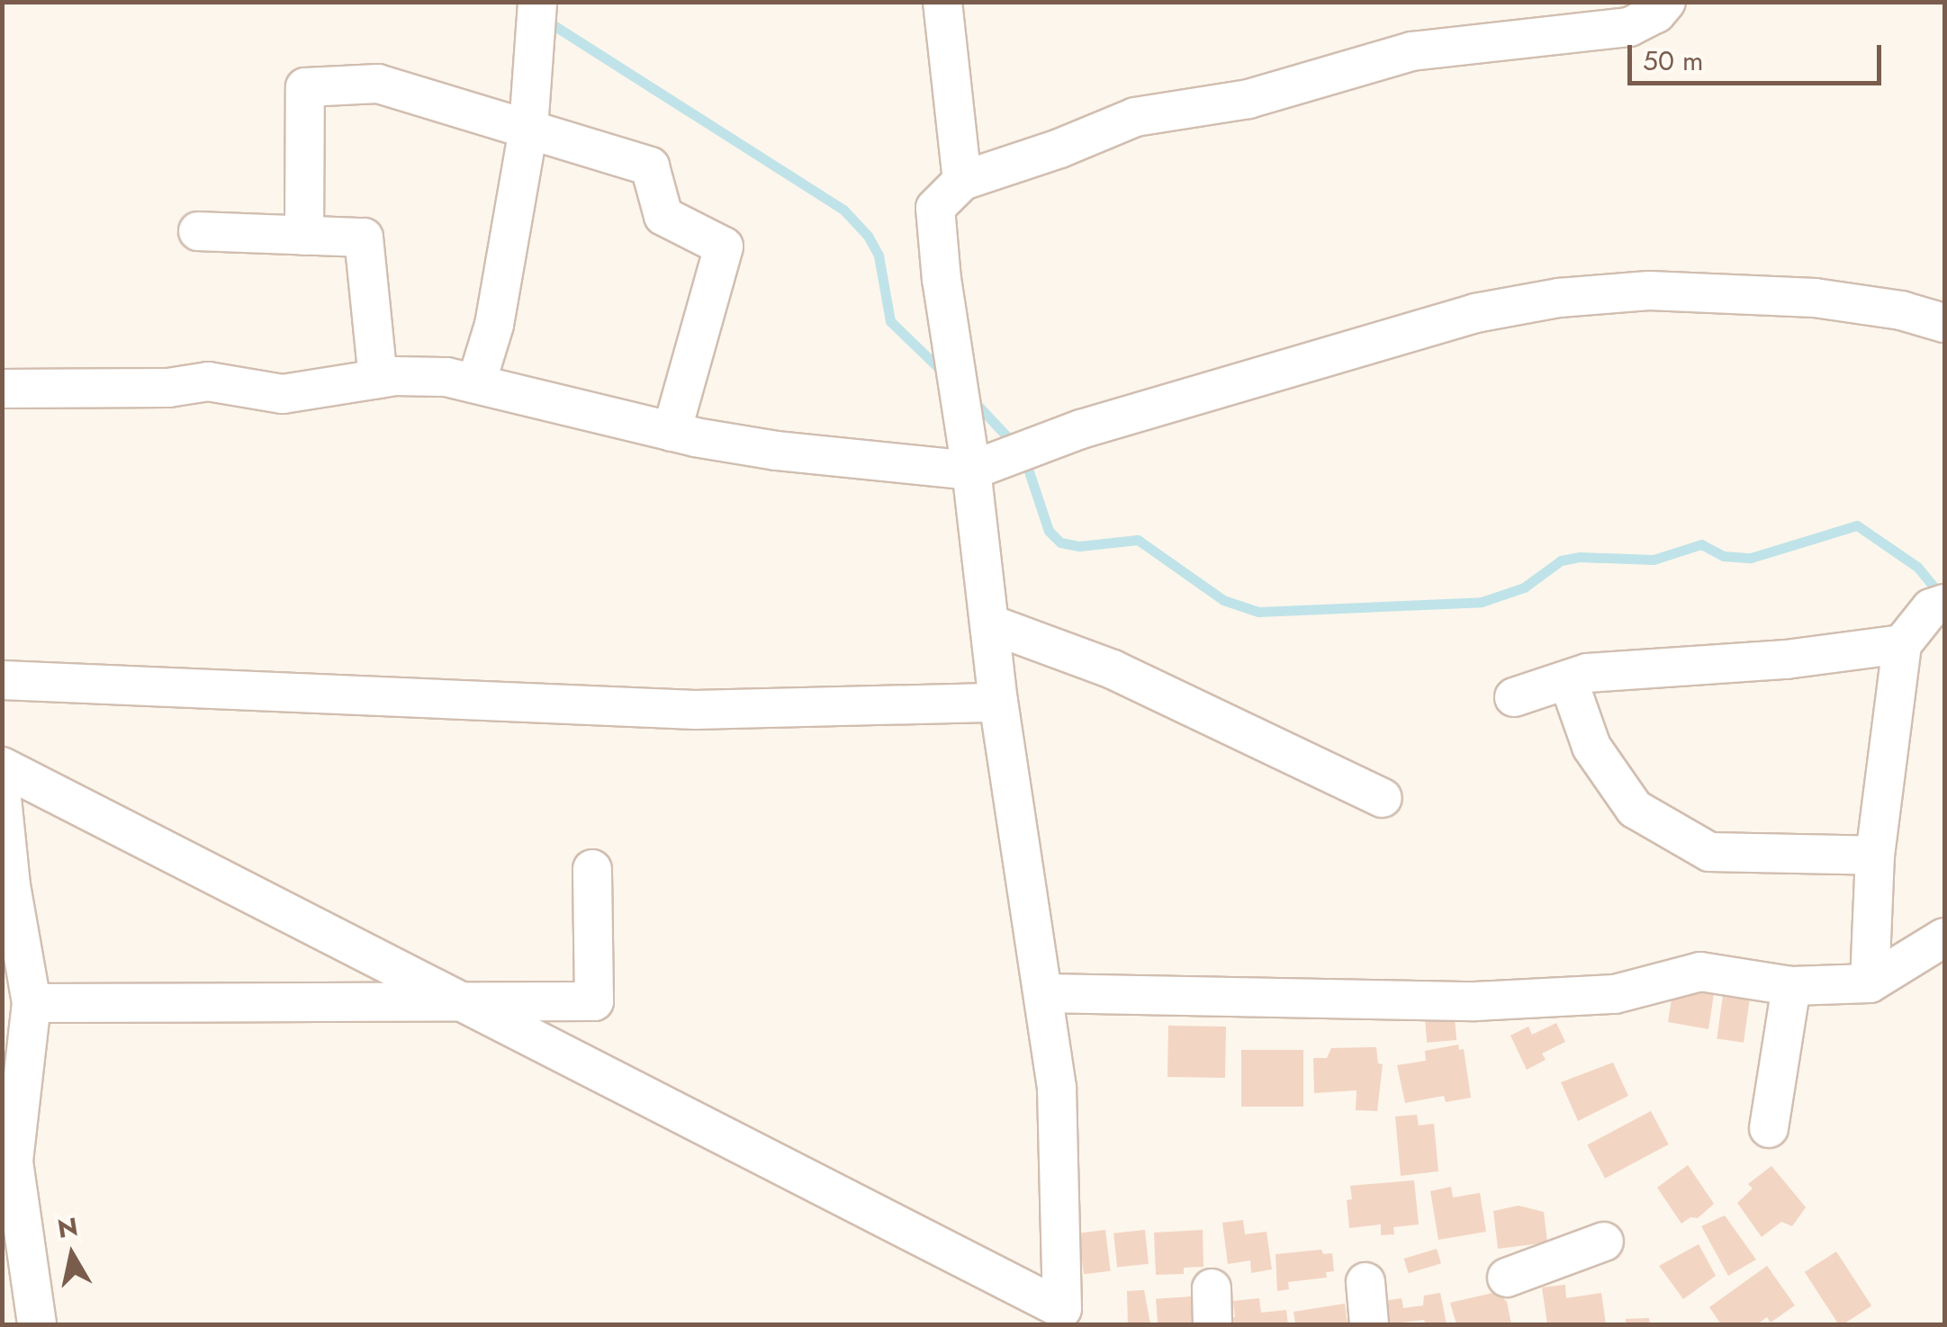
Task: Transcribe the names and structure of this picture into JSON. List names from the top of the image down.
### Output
{
  "scale_bar": "50 m",
  "north": "top"
}
